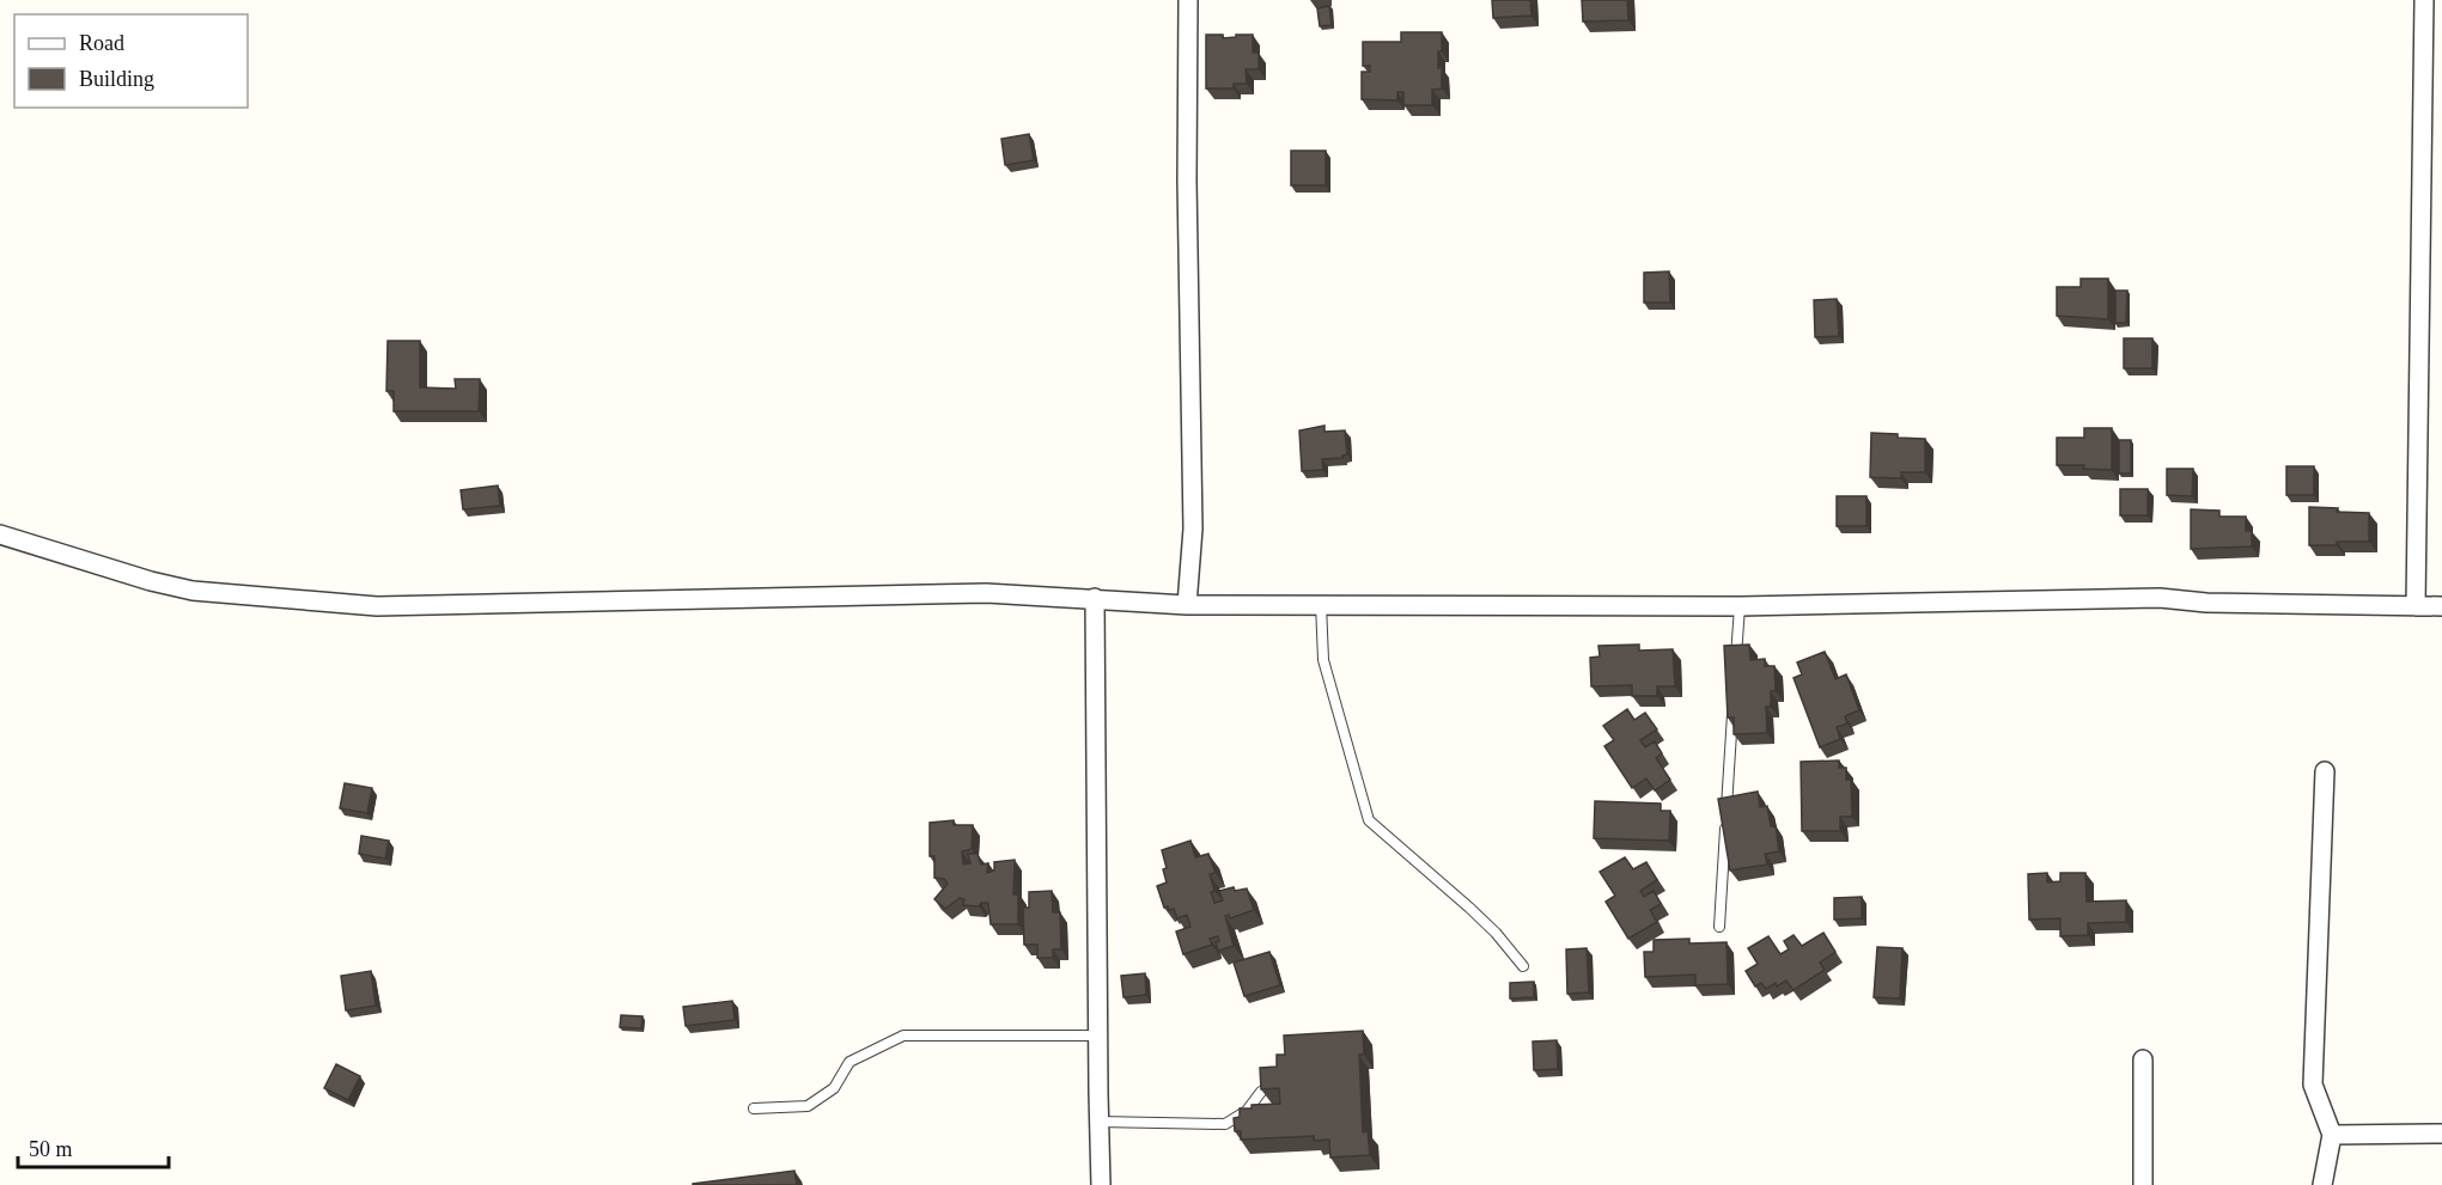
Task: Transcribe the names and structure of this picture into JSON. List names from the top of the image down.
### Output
{
  "legend": ["Road", "Building"],
  "scale_bar": "50 m"
}
